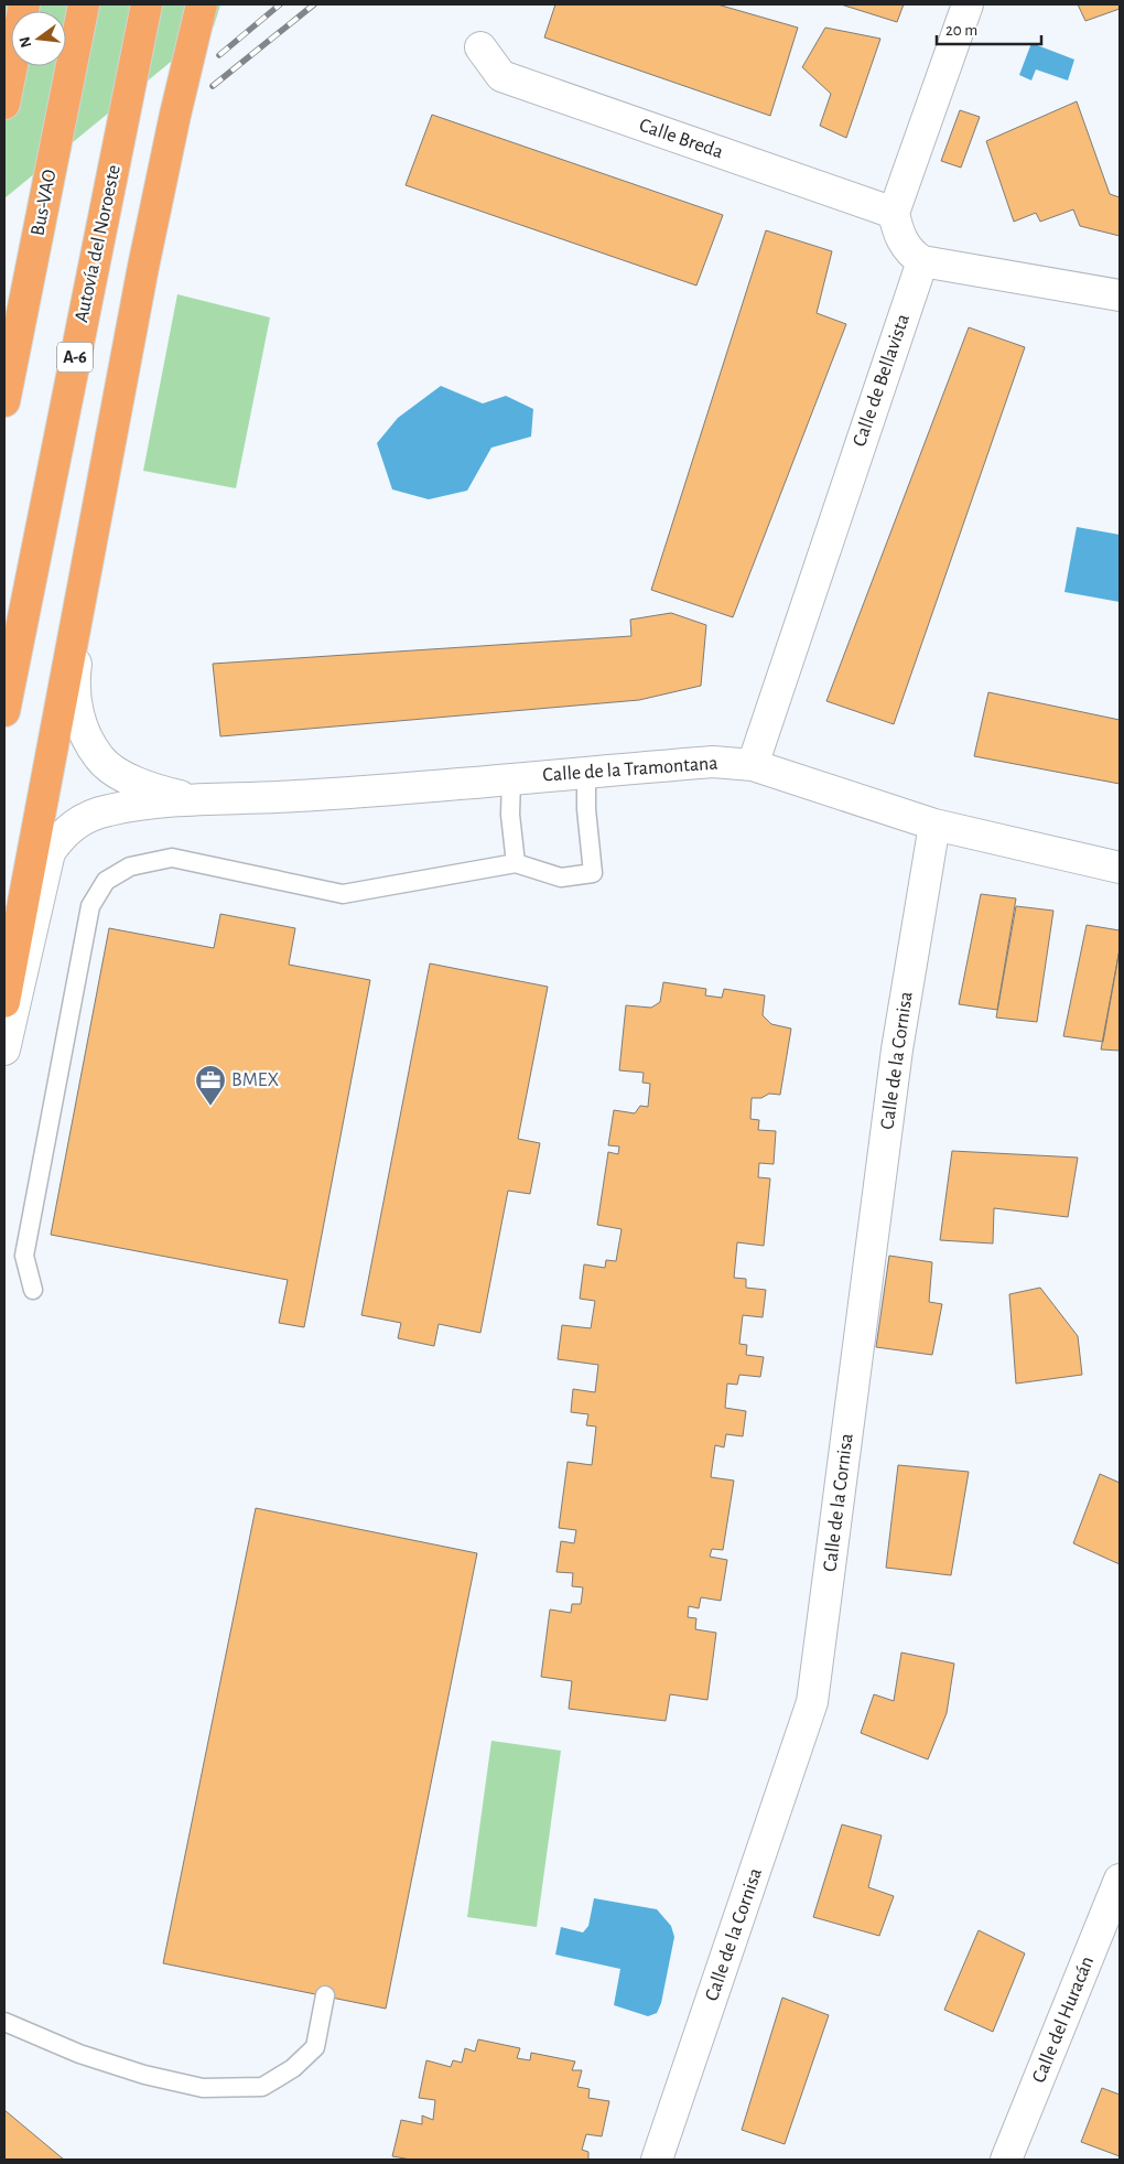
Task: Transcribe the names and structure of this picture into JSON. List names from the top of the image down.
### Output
{
  "streets": {
    "highway": ["Bus-VAO", "Autovía del Noroeste", "A-6"],
    "street": [
      "Calle Breda",
      "Calle de Bellavista",
      "Calle de la Tramontana",
      "Calle de la Cornisa",
      "Calle del Huracán"
    ]
  },
  "crossings": [
    ["Calle de Bellavista", "Calle de la Tramontana"],
    ["Calle de la Tramontana", "Calle de la Cornisa"]
  ],
  "places": {
    "office": ["BMEX"]
  },
  "scale_bar": "20 m",
  "north": "left"
}
